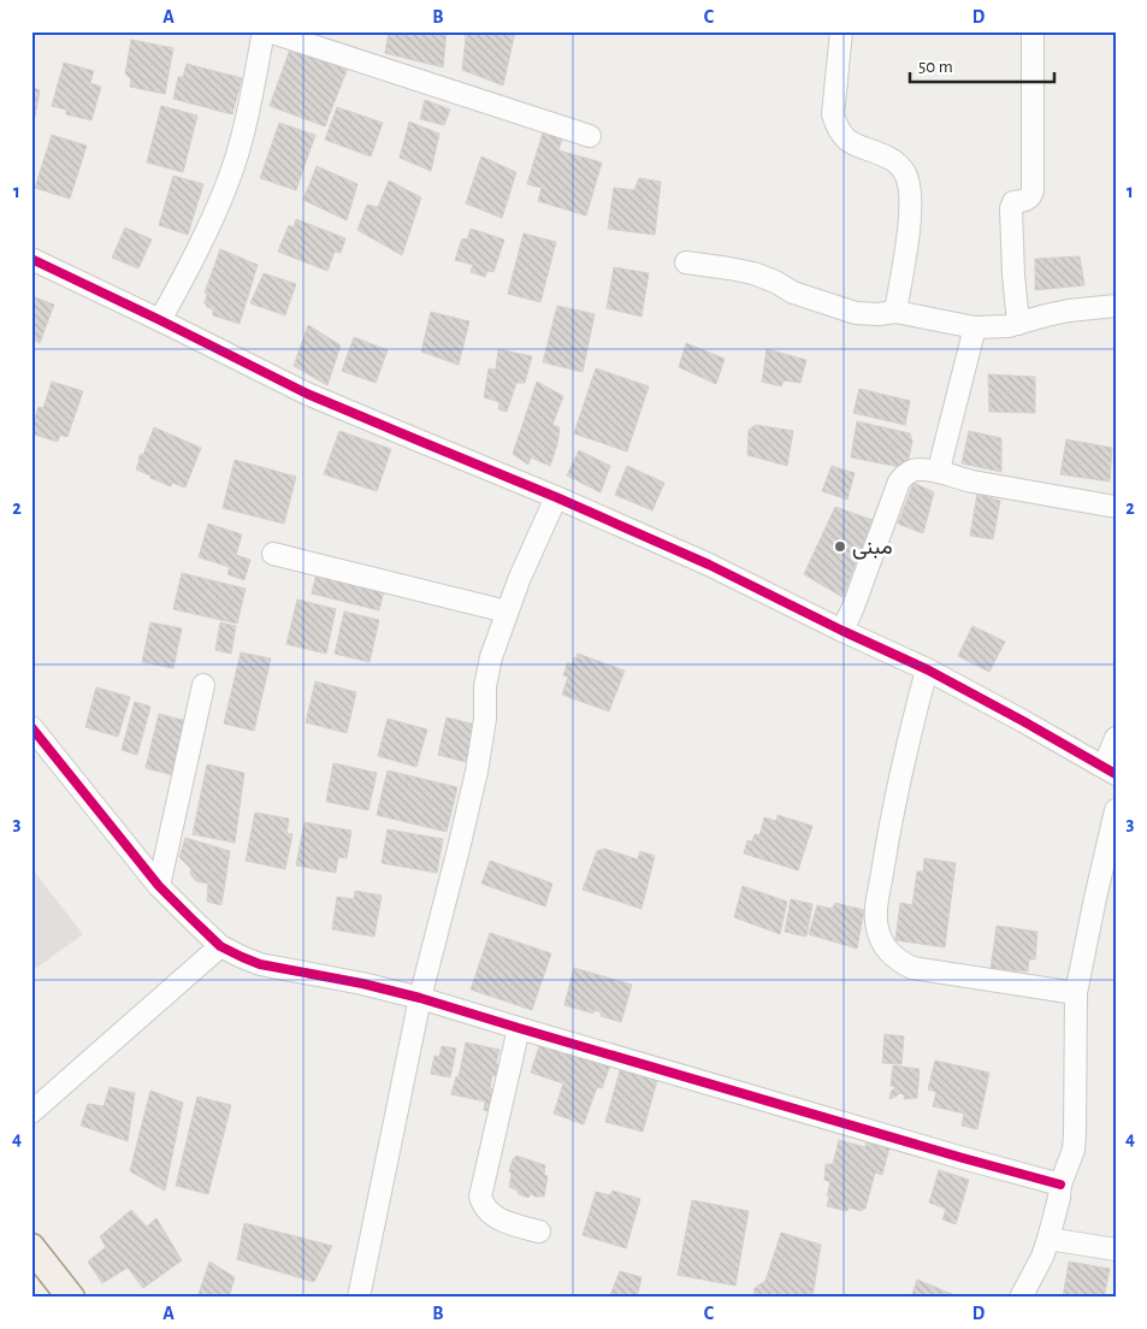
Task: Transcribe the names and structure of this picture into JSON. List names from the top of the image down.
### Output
{
  "places": ["مبنى"],
  "scale_bar": "50 m",
  "grid": {
    "columns": [
      "A",
      "B",
      "C",
      "D"
    ],
    "rows": [
      "1",
      "2",
      "3",
      "4"
    ]
  }
}
